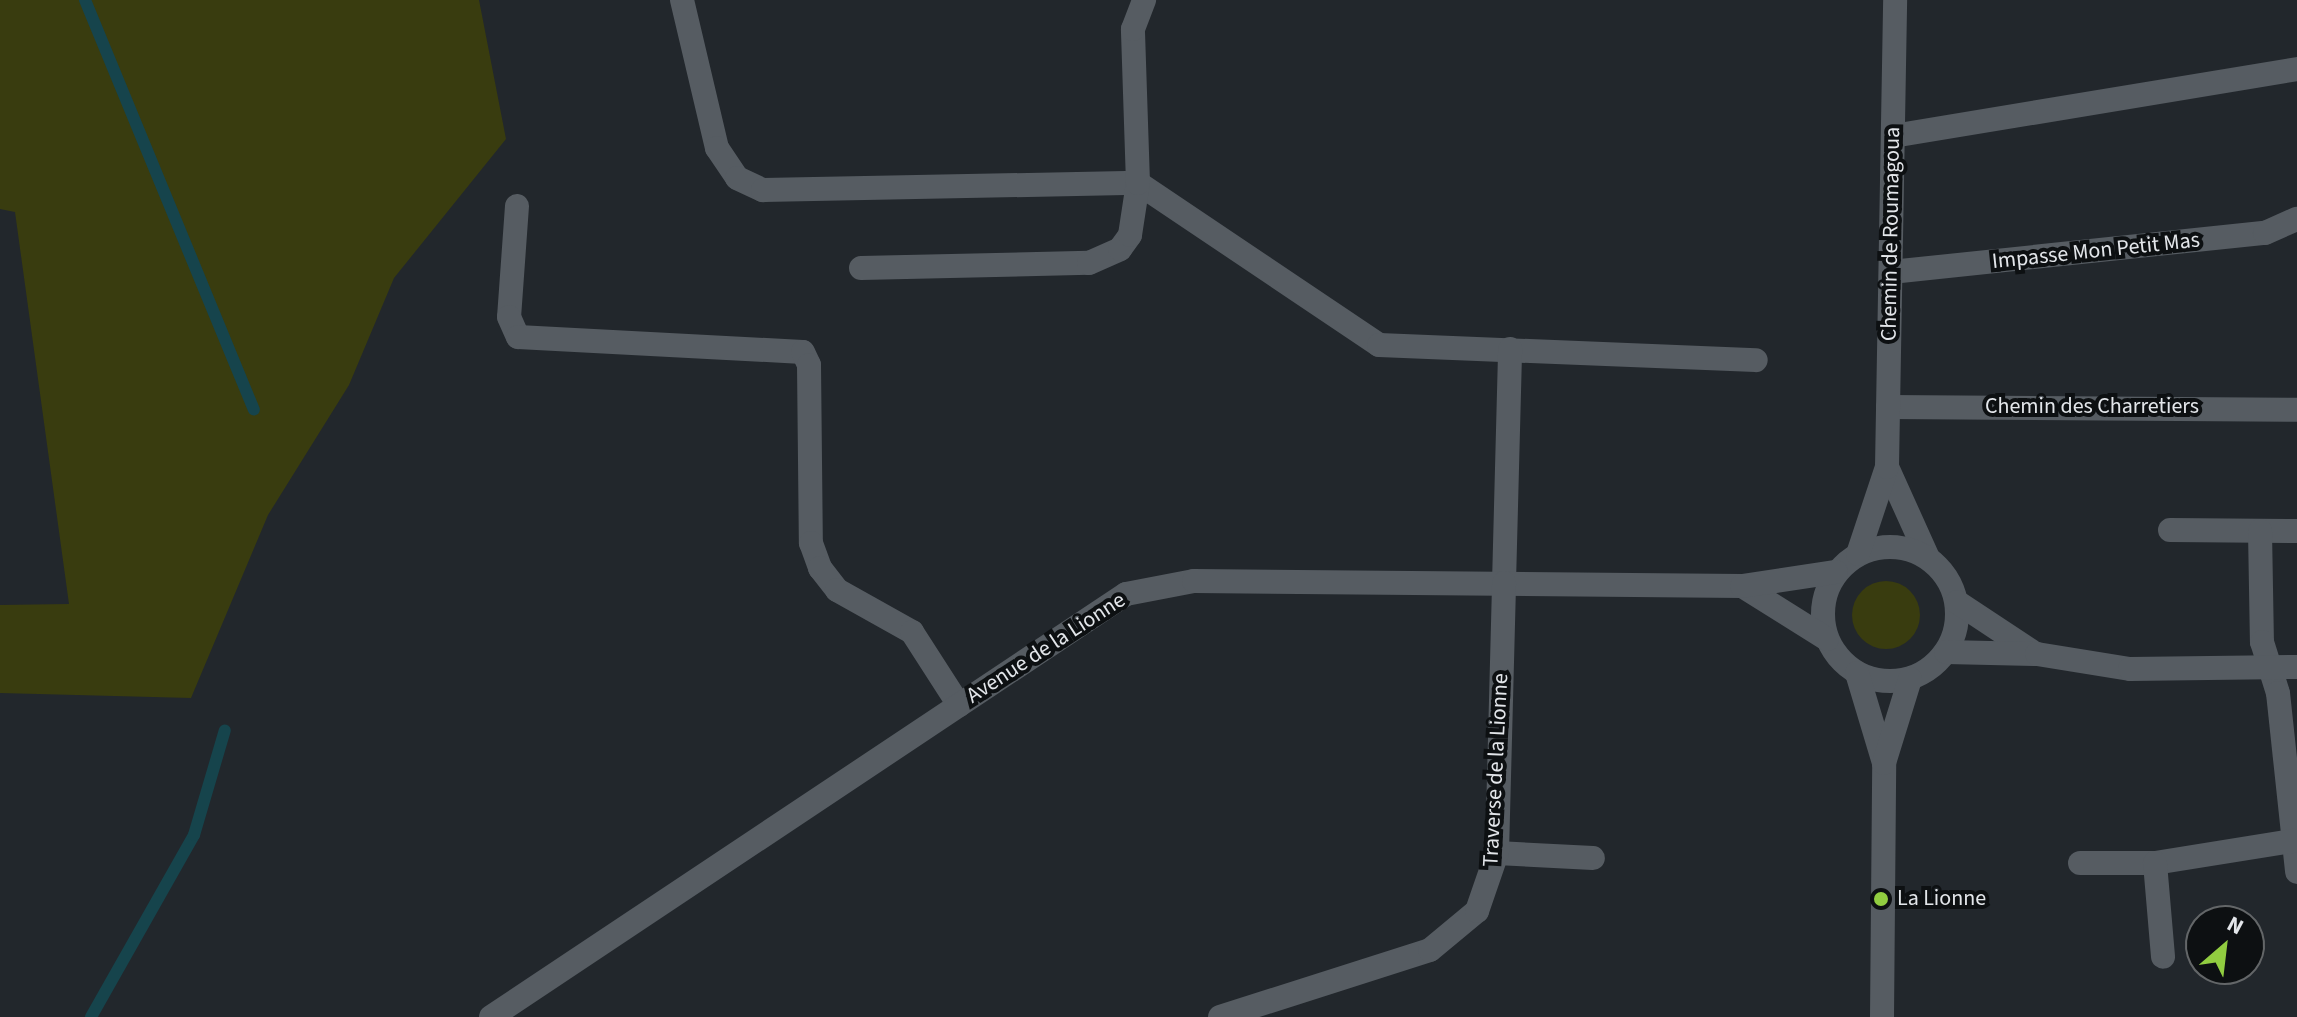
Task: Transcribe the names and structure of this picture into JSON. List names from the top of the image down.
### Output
{
  "streets": {
    "street": [
      "Chemin de Roumagoua",
      "Impasse Mon Petit Mas",
      "Chemin des Charretiers",
      "Avenue de la Lionne",
      "Traverse de la Lionne"
    ]
  },
  "crossings": [
    ["Chemin de Roumagoua", "Impasse Mon Petit Mas"],
    ["Chemin de Roumagoua", "Chemin des Charretiers"],
    ["Chemin de Roumagoua", "Avenue de la Lionne"],
    ["Avenue de la Lionne", "Traverse de la Lionne"]
  ],
  "places": ["La Lionne"],
  "north": "top right"
}
